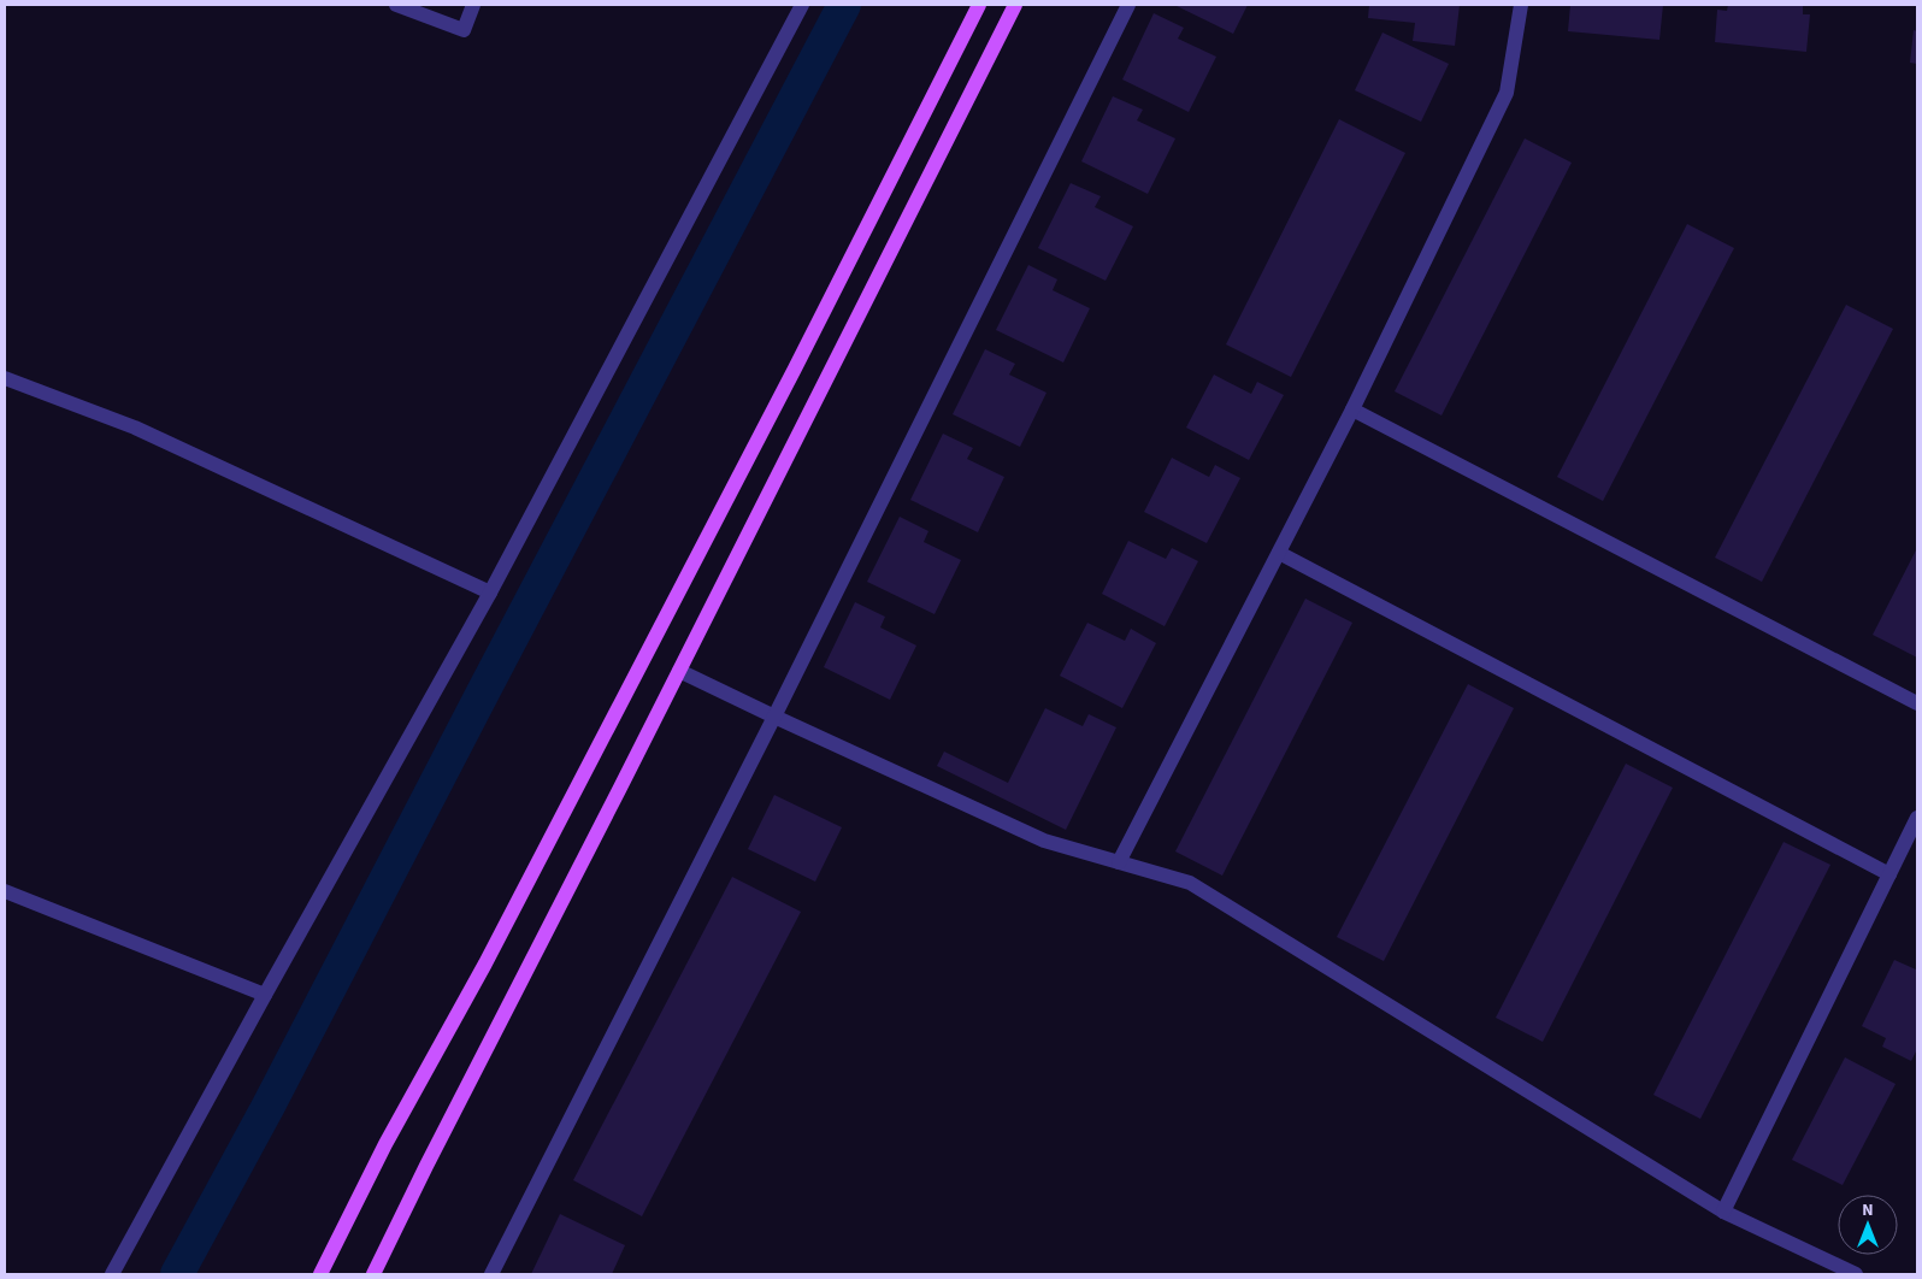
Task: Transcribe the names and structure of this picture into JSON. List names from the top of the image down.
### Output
{
  "north": "top"
}
